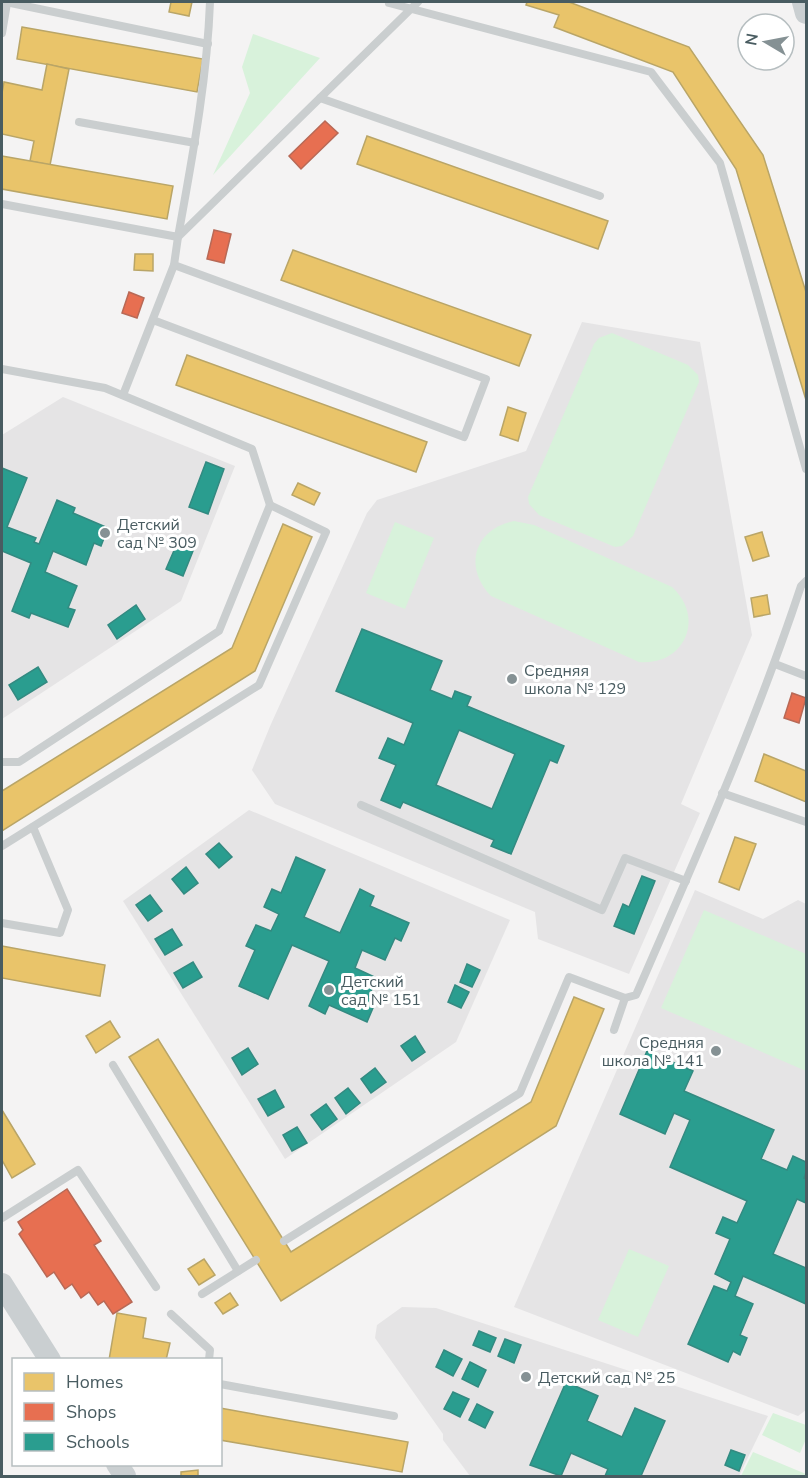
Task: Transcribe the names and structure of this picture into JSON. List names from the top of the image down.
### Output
{
  "places": [
    "Детский сад № 309",
    "Средняя школа № 129",
    "Детский сад № 151",
    "Средняя школа № 141",
    "Детский сад № 25"
  ],
  "legend": ["Homes", "Shops", "Schools"],
  "north": "left"
}
